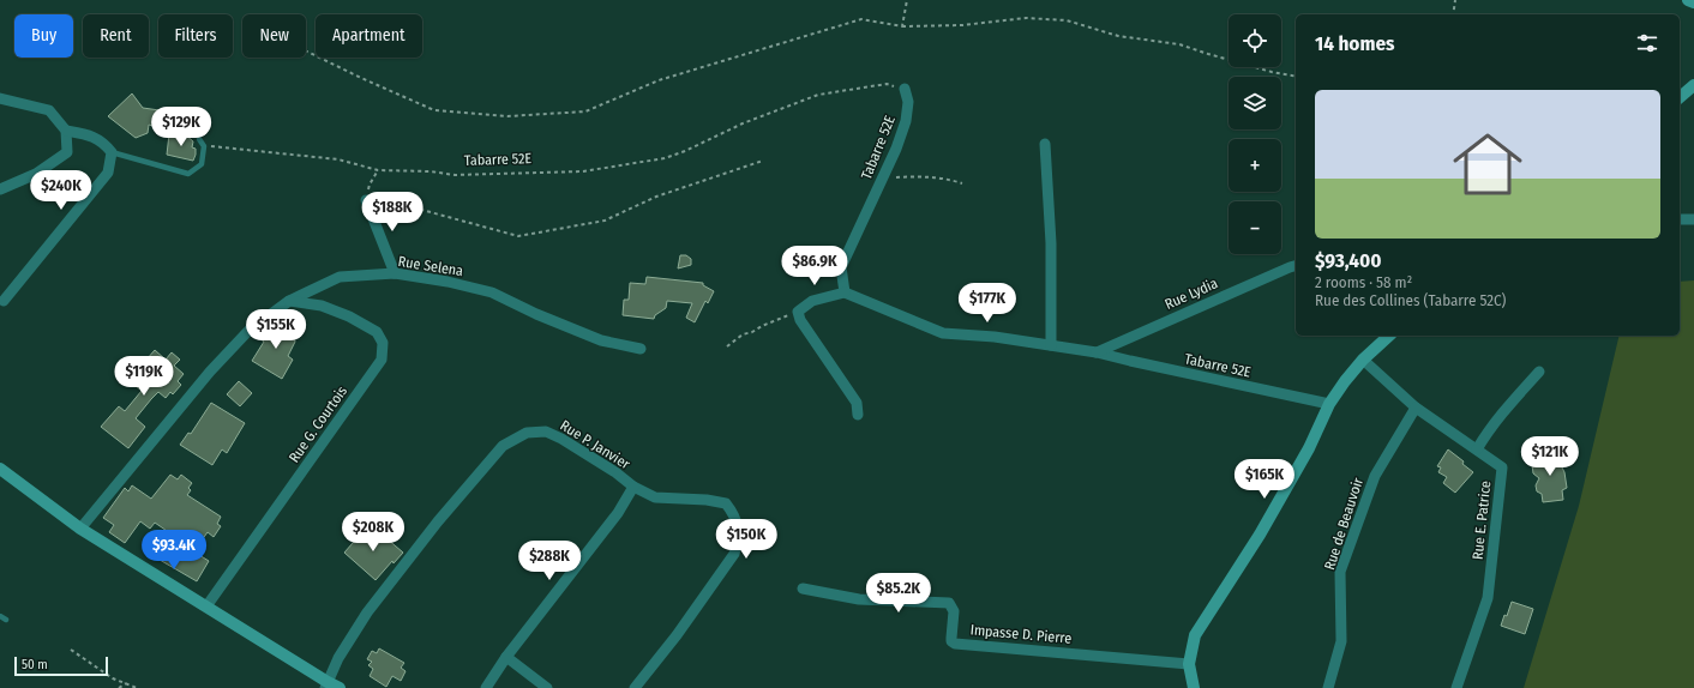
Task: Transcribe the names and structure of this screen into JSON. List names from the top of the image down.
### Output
{
  "streets": {
    "street": [
      "Tabarre 52E",
      "Rue Selena",
      "Rue Lydia",
      "Rue G. Courtois",
      "Rue P. Janvier",
      "Rue E. Patrice",
      "Rue de Beauvoir",
      "Impasse D. Pierre"
    ]
  },
  "crossings": [
    ["Tabarre 52E", "Rue Lydia"],
    ["Rue Selena", "Rue G. Courtois"],
    ["Rue E. Patrice", "Rue de Beauvoir"]
  ],
  "scale_bar": "50 m",
  "page": {
    "map_buttons": ["+", "−"],
    "chip": [
      "Buy",
      "Rent",
      "Filters",
      "New",
      "Apartment"
    ],
    "heading": "14 homes",
    "list": [
      {
        "name": "$93,400",
        "note": "2 rooms · 58 m² · Rue des Collines (Tabarre 52C)"
      }
    ],
    "price": [
      "$129K",
      "$240K",
      "$188K",
      "$86.9K",
      "$177K",
      "$155K",
      "$119K",
      "$121K",
      "$165K",
      "$208K",
      "$150K",
      "$93.4K",
      "$288K",
      "$85.2K"
    ],
    "scale": "50 m"
  }
}
